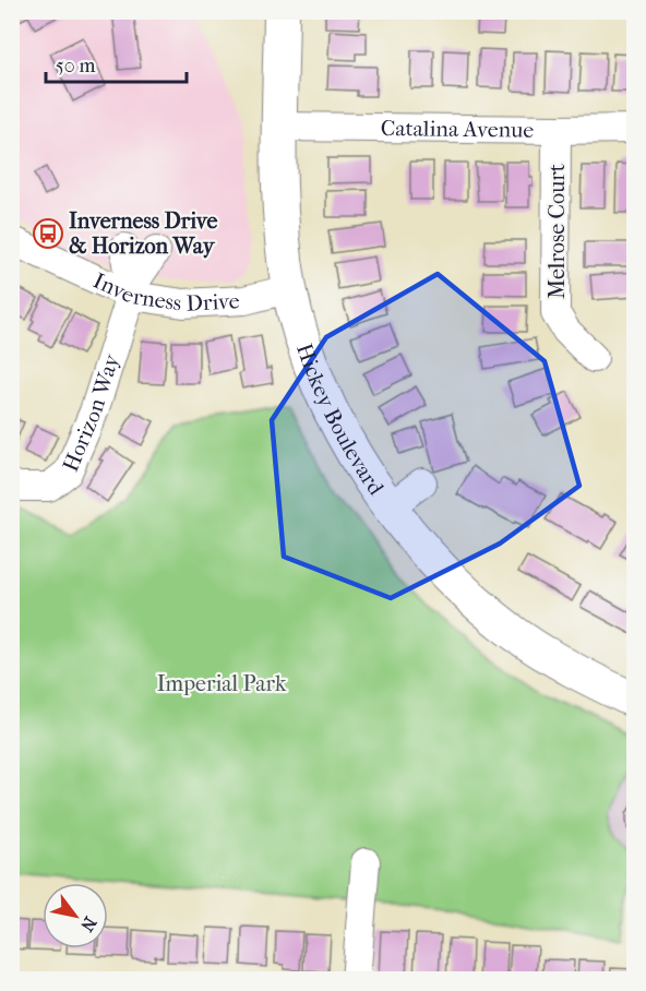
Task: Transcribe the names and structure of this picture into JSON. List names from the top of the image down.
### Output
{
  "streets": {
    "main road": ["Hickey Boulevard"],
    "street": [
      "Catalina Avenue",
      "Melrose Court",
      "Inverness Drive",
      "Horizon Way"
    ]
  },
  "crossings": [
    ["Catalina Avenue", "Melrose Court"],
    ["Catalina Avenue", "Hickey Boulevard"],
    ["Inverness Drive", "Horizon Way"],
    ["Inverness Drive", "Hickey Boulevard"]
  ],
  "parks": ["Imperial Park"],
  "places": {
    "bus stop": ["Inverness Drive & Horizon Way"]
  },
  "scale_bar": "50 m",
  "north": "bottom right"
}
